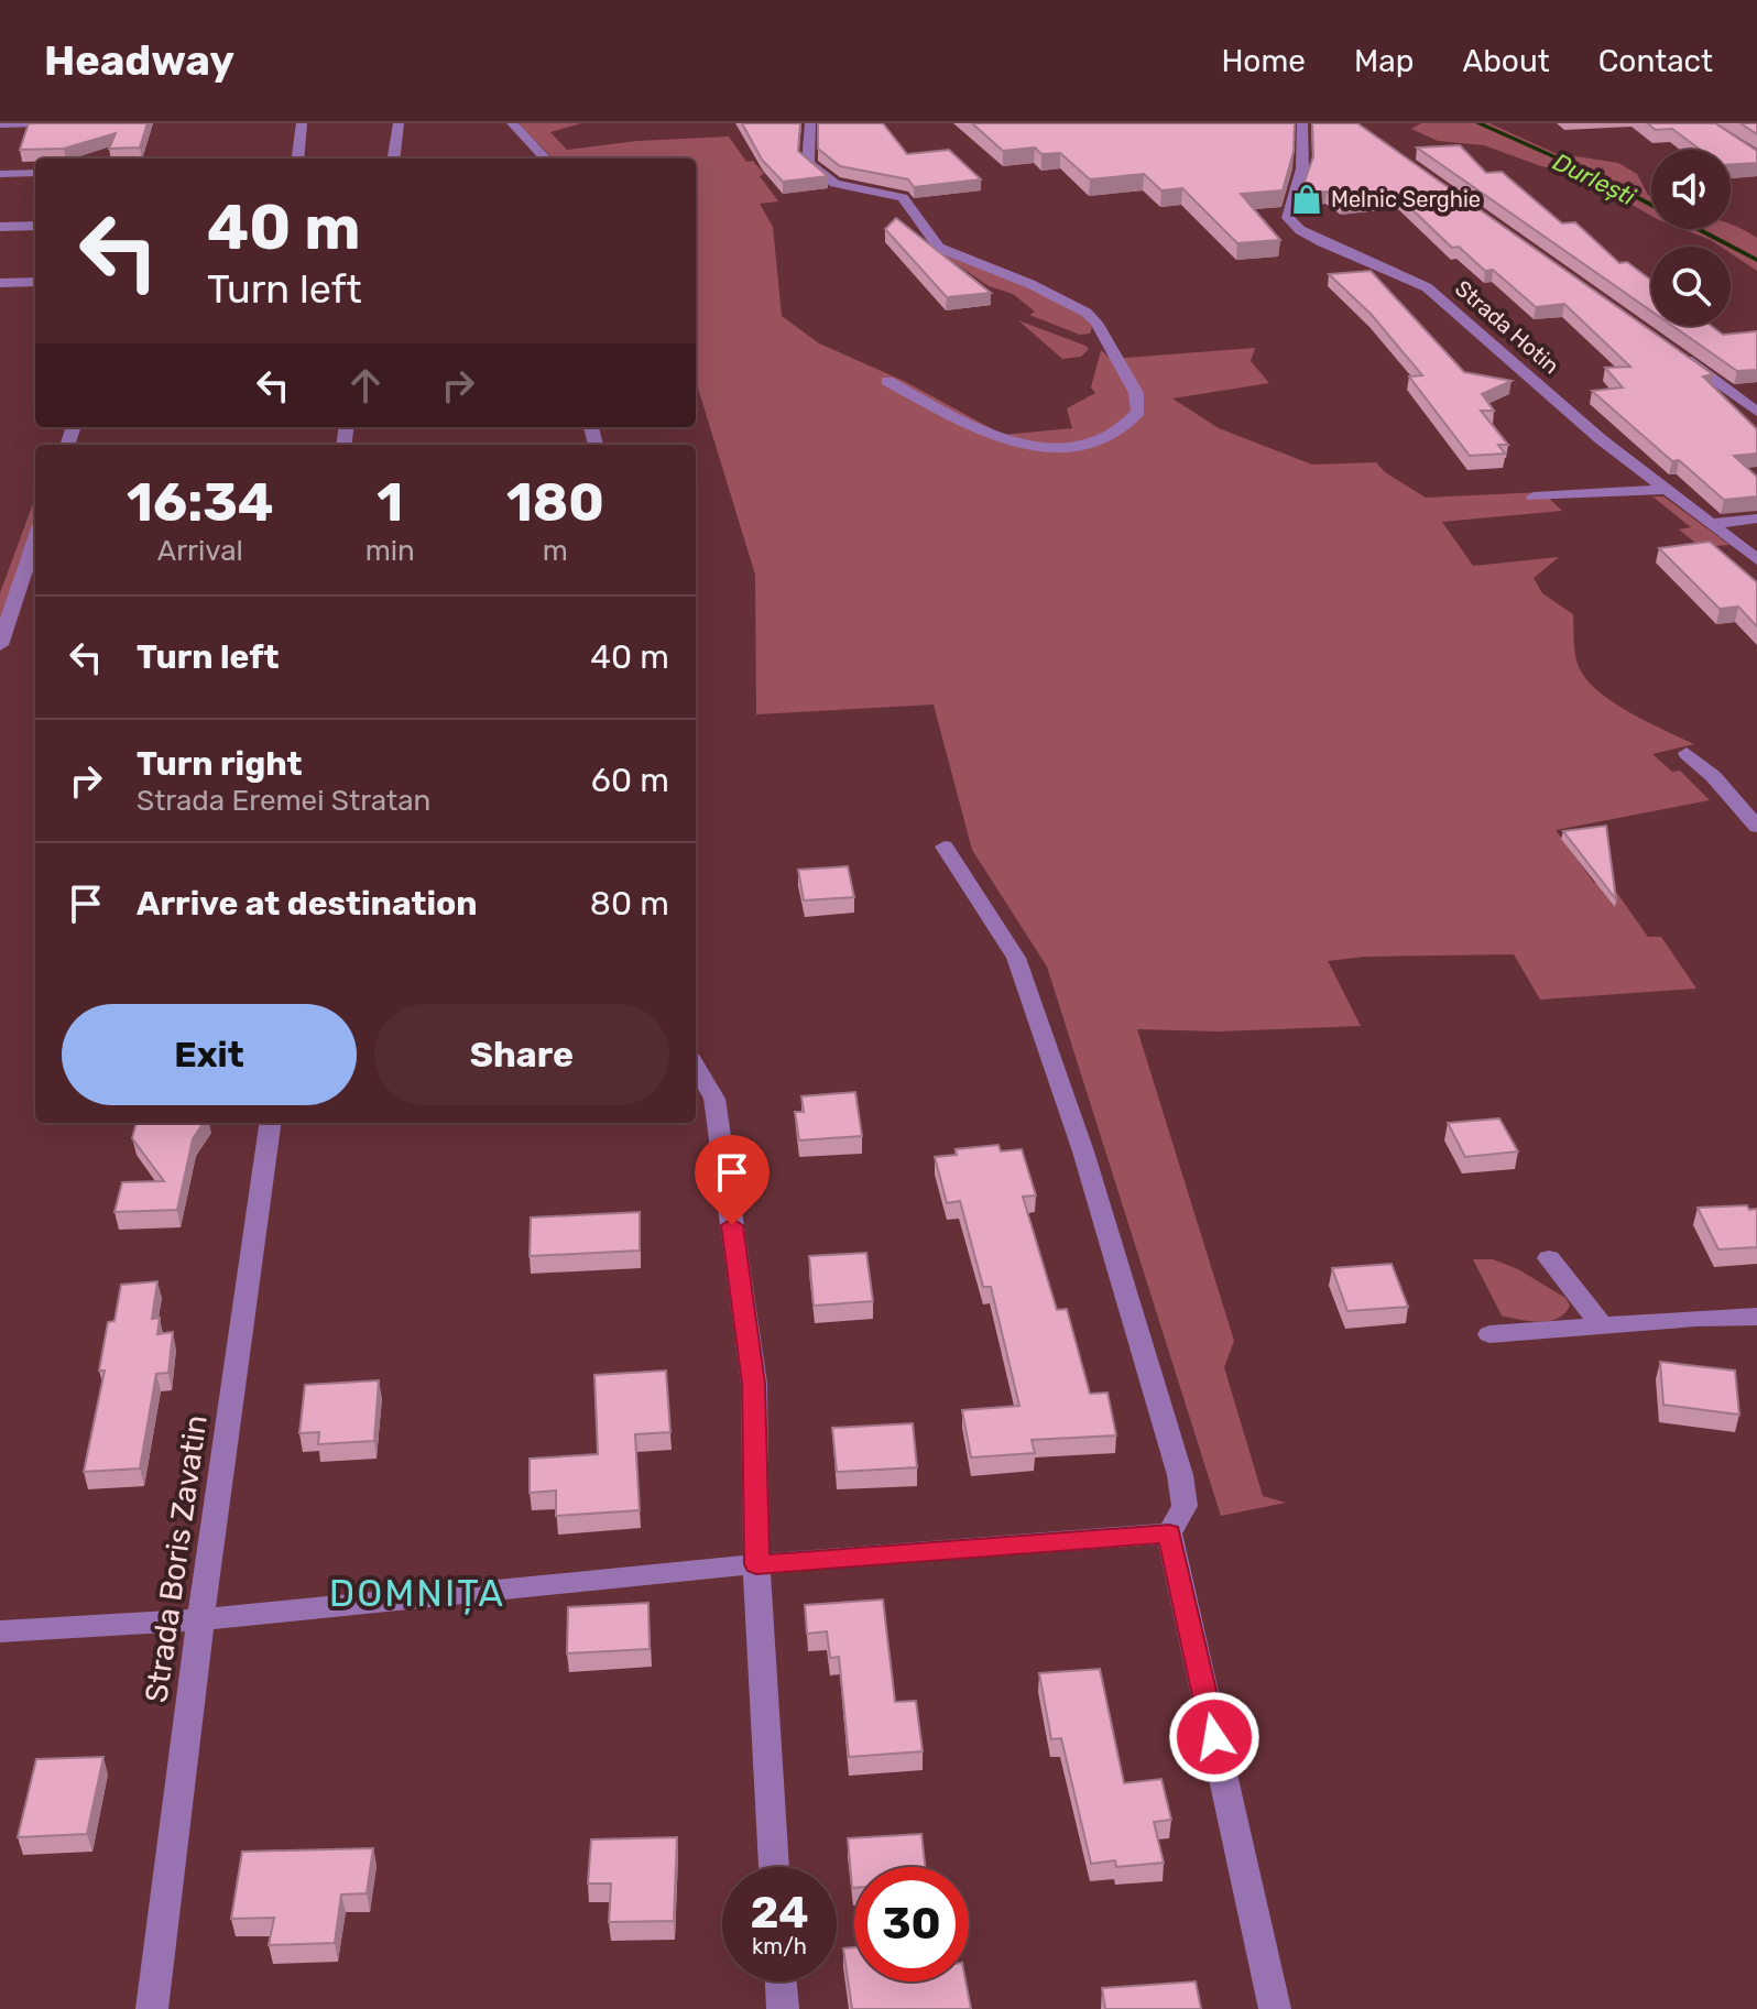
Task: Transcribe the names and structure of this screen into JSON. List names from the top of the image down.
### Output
{
  "streets": {
    "street": ["Strada Hotin", "Strada Boris Zavatin"]
  },
  "districts": ["DOMNIȚA"],
  "water": ["Durlești"],
  "places": {
    "shop": ["Melnic Serghie"]
  },
  "page": {
    "header": "Headway",
    "nav": [
      "Home",
      "Map",
      "About",
      "Contact"
    ],
    "turn": ["40 m", "Turn left"],
    "eta": [
      "16:34",
      "Arrival",
      "1",
      "min",
      "180",
      "m"
    ],
    "list": [
      {
        "name": "Turn left",
        "value": "40 m"
      },
      {
        "name": "Turn right",
        "note": "Strada Eremei Stratan",
        "value": "60 m"
      },
      {
        "name": "Arrive at destination",
        "value": "80 m"
      }
    ],
    "buttons": ["Exit", "Share"],
    "speed": "24 km/h",
    "limit": "30"
  }
}
